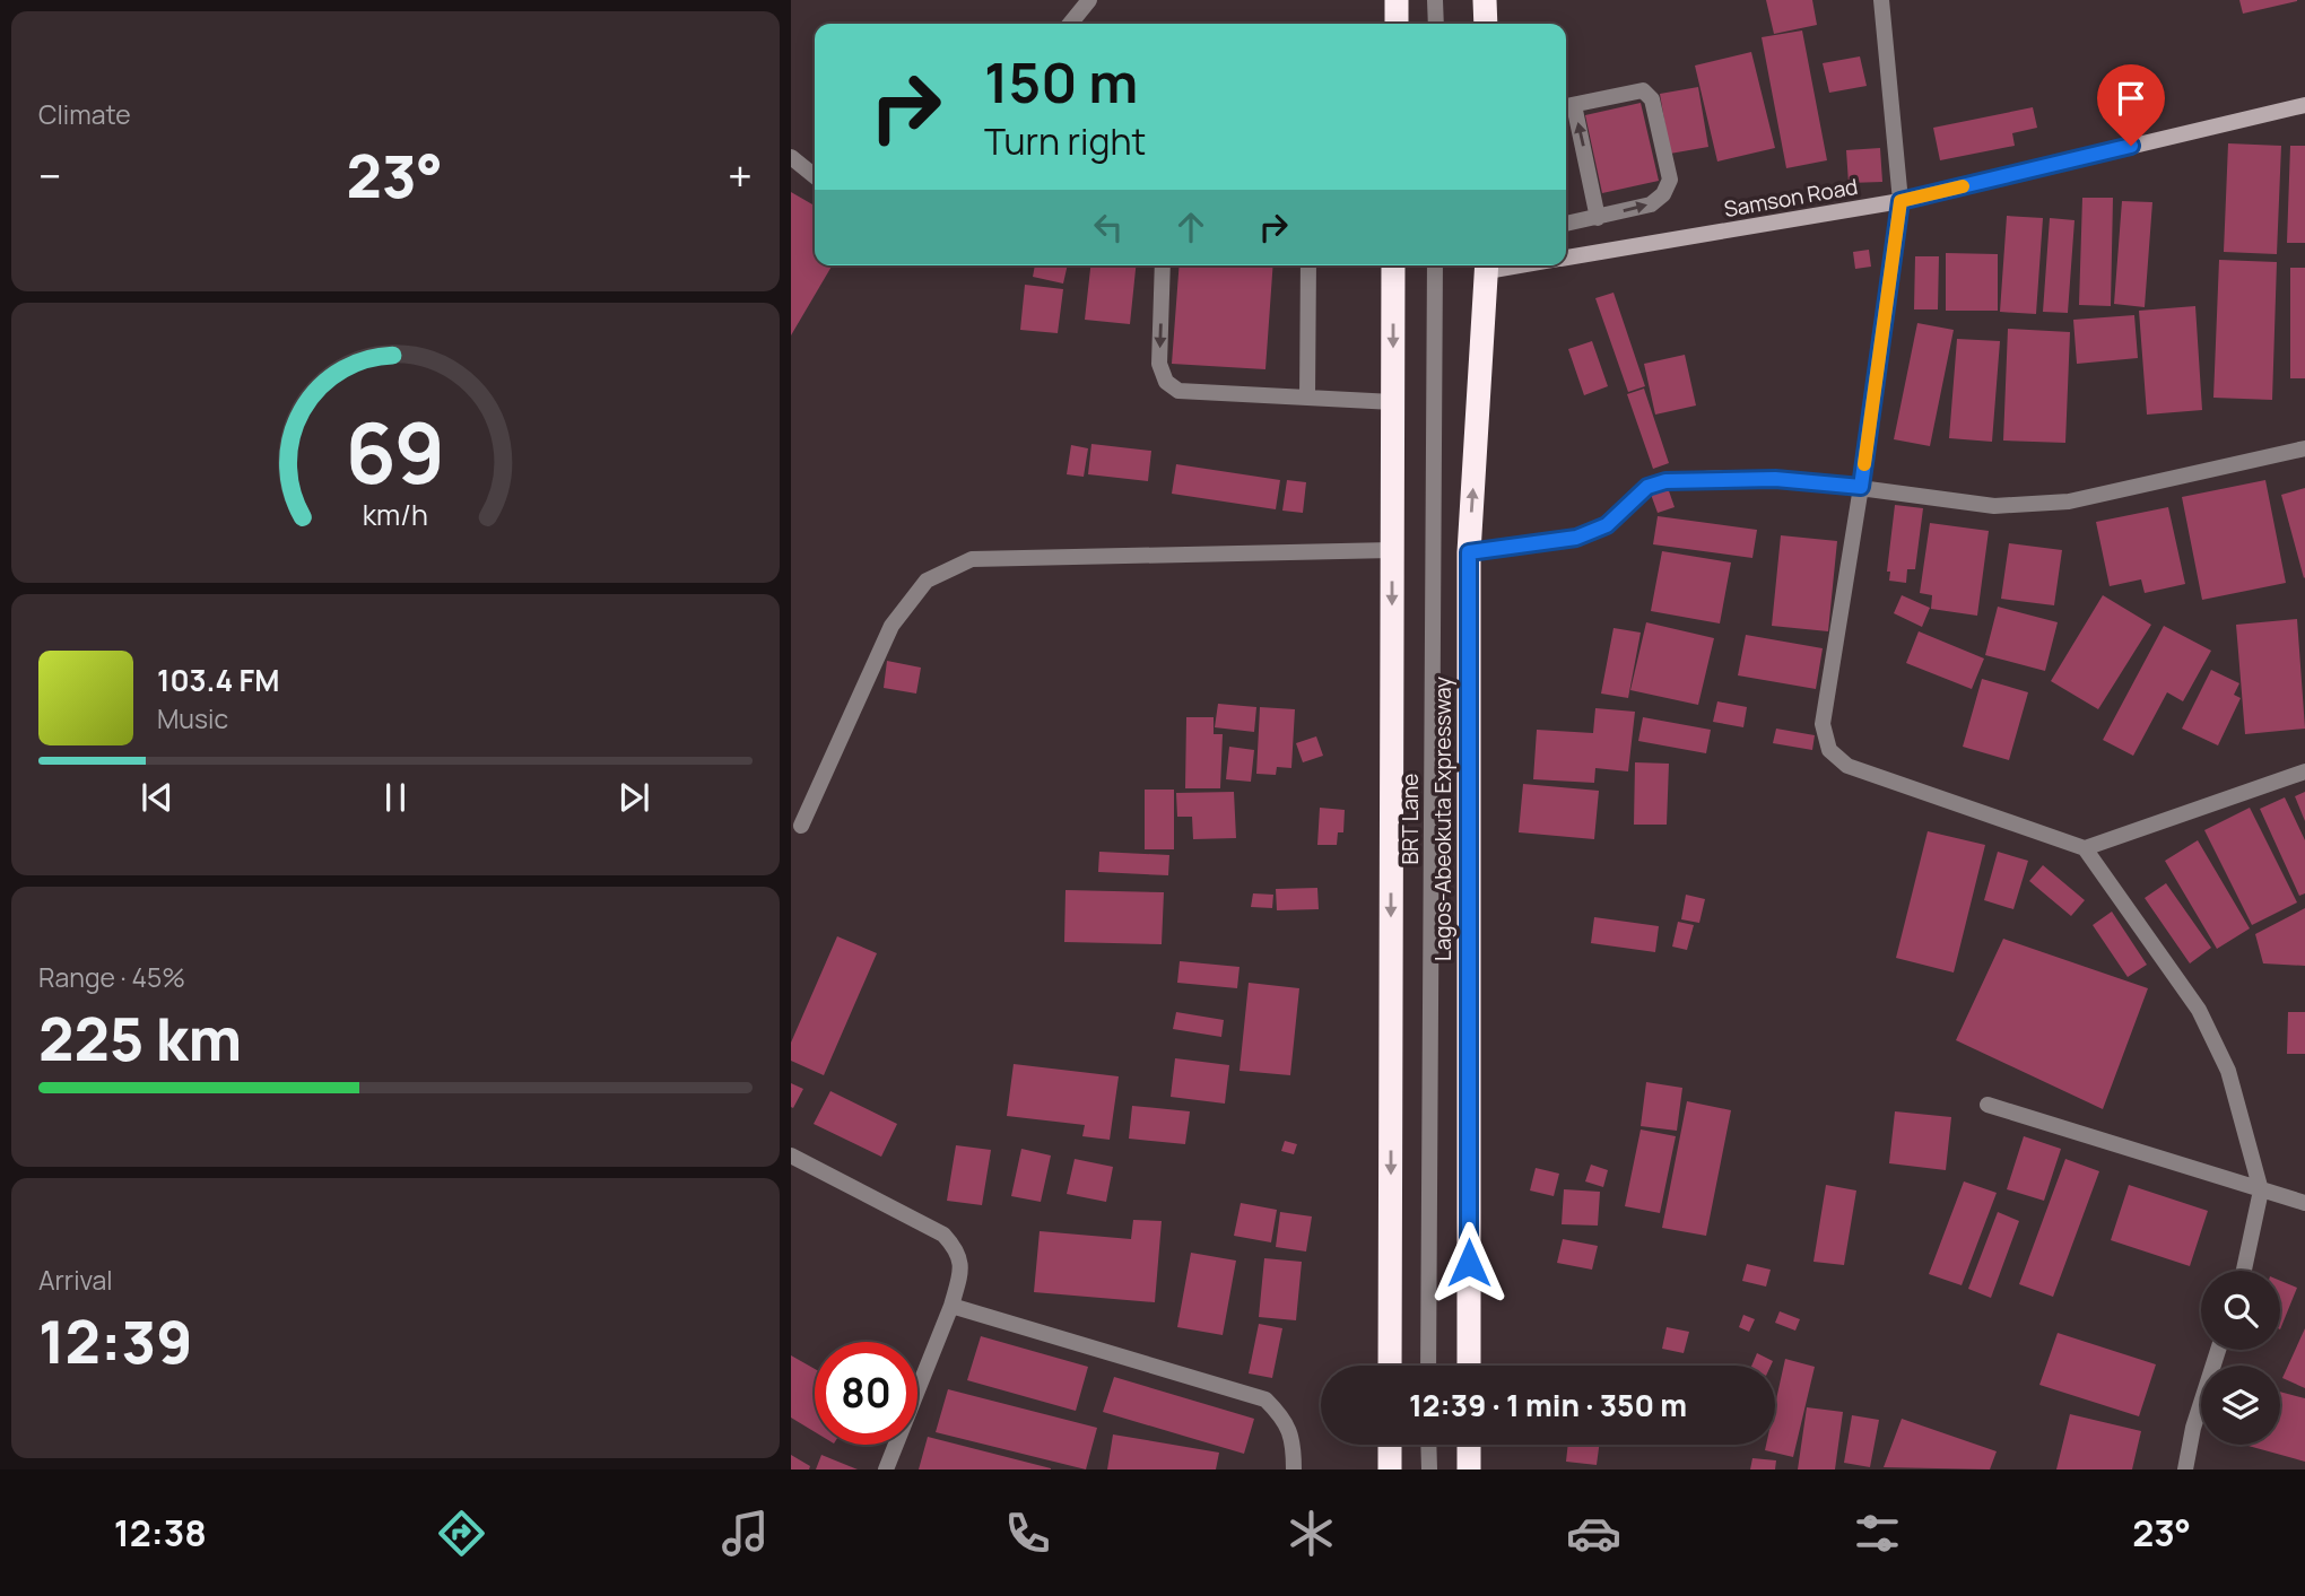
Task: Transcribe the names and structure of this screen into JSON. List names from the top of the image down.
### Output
{
  "streets": {
    "highway": ["Lagos-Abeokuta Expressway"],
    "street": ["Samson Road", "BRT Lane"]
  },
  "page": {
    "tile": [
      "Climate",
      ["Range · 45%", "225 km"],
      ["Arrival", "12:39"]
    ],
    "turn": ["150 m", "Turn right"],
    "heat": ["−", "23°", "+"],
    "song": ["103.4 FM", "Music"],
    "limit": "80",
    "trip": "12:39 · 1 min · 350 m",
    "tabs": ["12:38", "23°"],
    "gauge": ["69", "km/h"]
  }
}
